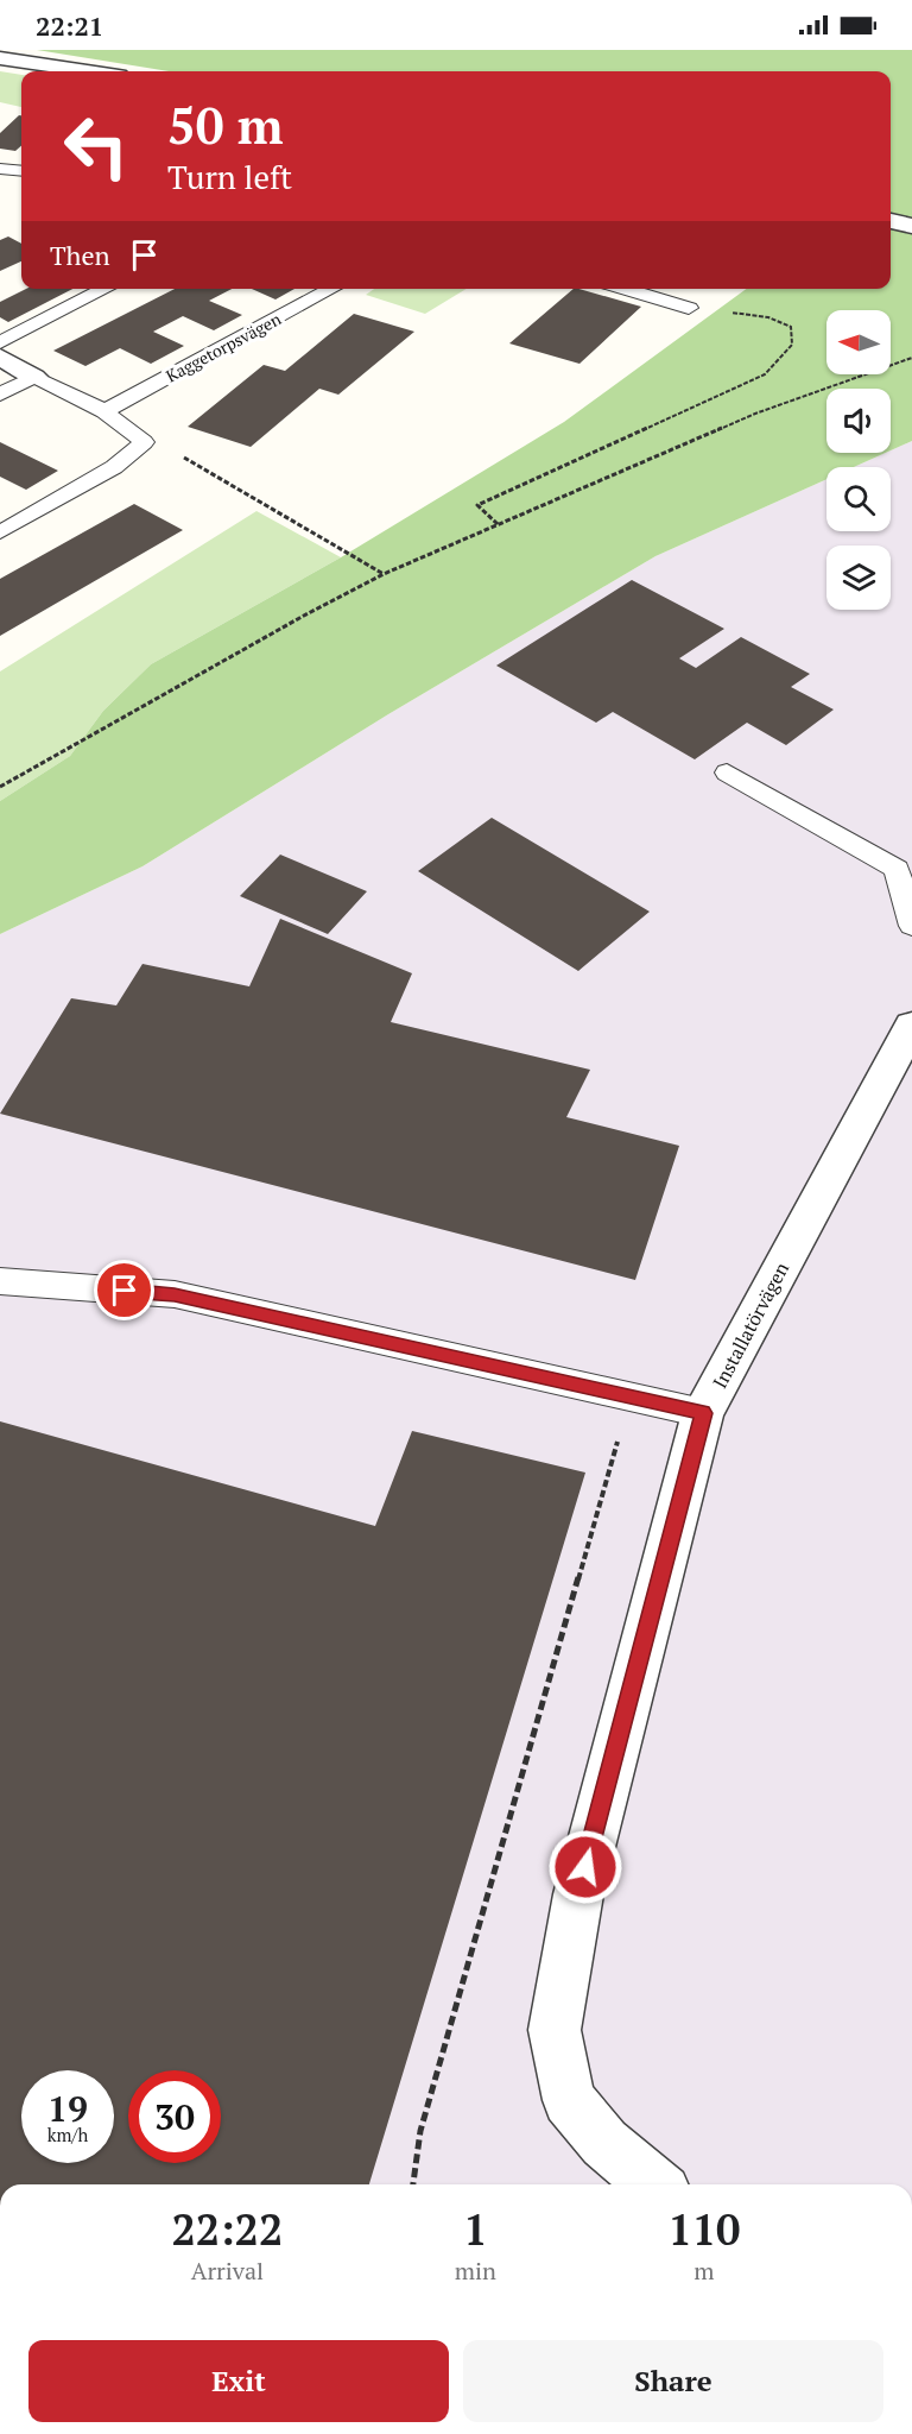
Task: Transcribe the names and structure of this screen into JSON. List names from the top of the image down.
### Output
{
  "streets": {
    "street": ["Installatörvägen"],
    "lane": ["Kaggetorpsvägen"]
  },
  "north": "left",
  "page": {
    "status": "22:21",
    "turn": ["50 m", "Turn left"],
    "then": "Then",
    "speed": "19 km/h",
    "limit": "30",
    "eta": [
      "22:22",
      "Arrival",
      "1",
      "min",
      "110",
      "m"
    ],
    "buttons": ["Exit", "Share"]
  }
}
